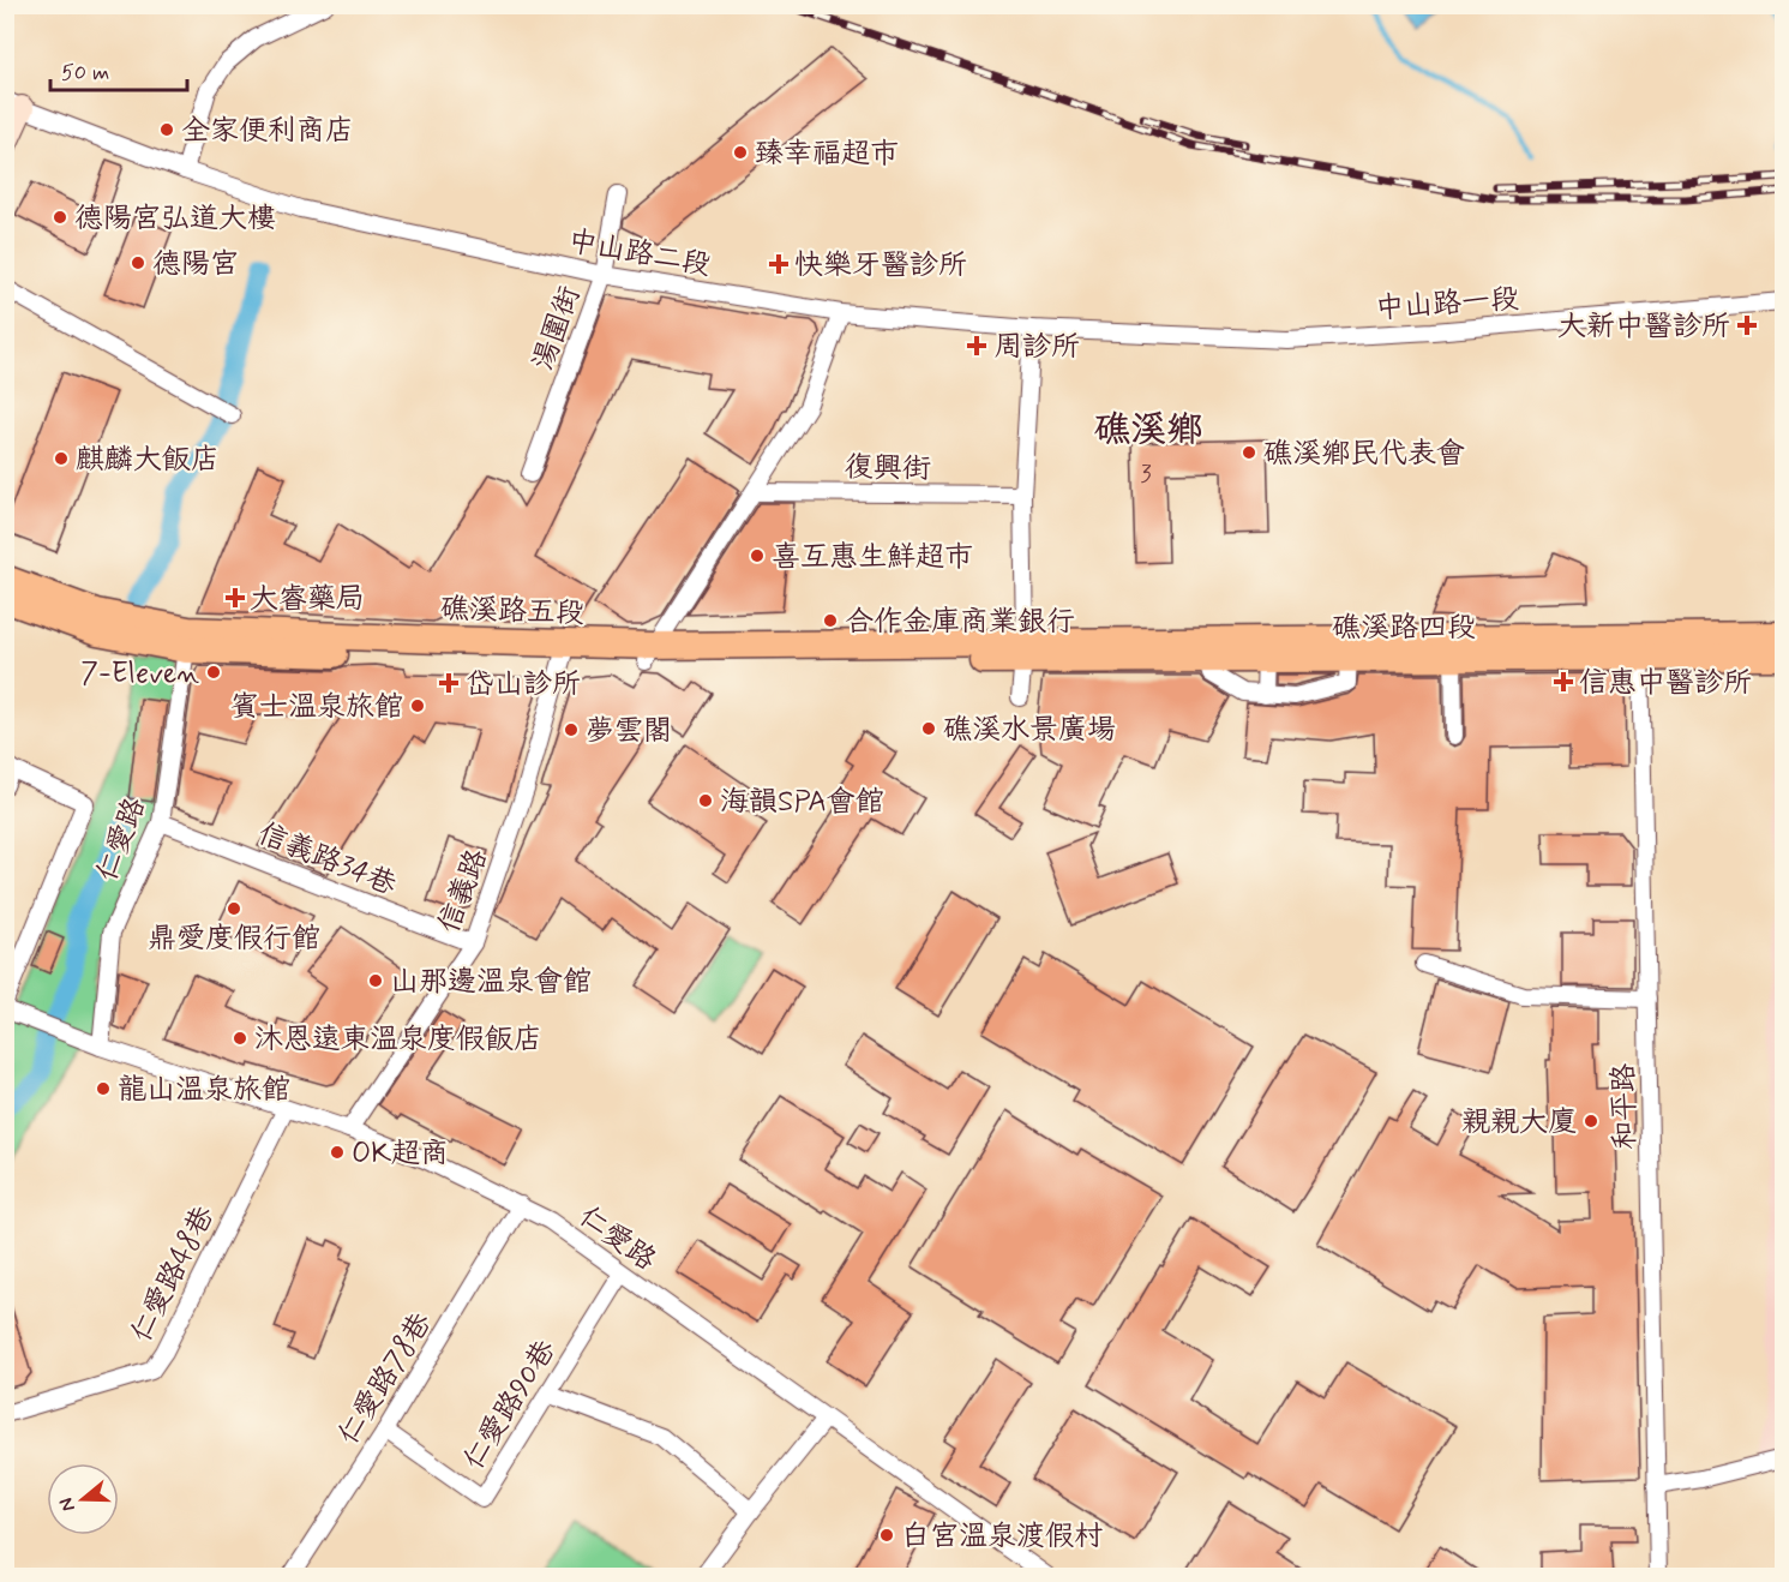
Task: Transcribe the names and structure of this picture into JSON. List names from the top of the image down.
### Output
{
  "streets": {
    "main road": ["礁溪路五段", "礁溪路四段"],
    "street": [
      "中山路二段",
      "中山路一段",
      "湯圍街",
      "復興街",
      "仁愛路",
      "信義路34巷",
      "信義路",
      "和平路",
      "仁愛路48巷",
      "仁愛路78巷",
      "仁愛路90巷"
    ]
  },
  "crossings": [
    ["中山路二段", "中山路一段"],
    ["中山路二段", "湯圍街"],
    ["礁溪路五段", "礁溪路四段"],
    ["礁溪路五段", "仁愛路"],
    ["礁溪路五段", "信義路"],
    ["礁溪路四段", "和平路"],
    ["仁愛路", "信義路34巷"],
    ["仁愛路", "信義路"],
    ["仁愛路", "仁愛路48巷"],
    ["仁愛路", "仁愛路78巷"],
    ["仁愛路", "仁愛路90巷"],
    ["信義路34巷", "信義路"],
    ["仁愛路78巷", "仁愛路90巷"]
  ],
  "districts": ["礁溪鄉"],
  "places": {
    "other": [
      "全家便利商店",
      "臻幸福超市",
      "德陽宮弘道大樓",
      "德陽宮",
      "礁溪鄉民代表會",
      "麒麟大飯店",
      "喜互惠生鮮超市",
      "合作金庫商業銀行",
      "7-Eleven",
      "賓士溫泉旅館",
      "礁溪水景廣場",
      "夢雲閣",
      "海韻SPA會館",
      "鼎愛度假行館",
      "山那邊溫泉會館",
      "沐恩遠東溫泉度假飯店",
      "龍山溫泉旅館",
      "親親大廈",
      "OK超商",
      "白宮溫泉渡假村"
    ],
    "health": [
      "快樂牙醫診所",
      "大新中醫診所",
      "周診所",
      "大睿藥局",
      "信惠中醫診所",
      "岱山診所"
    ]
  },
  "house_numbers": ["3"],
  "scale_bar": "50 m",
  "north": "left"
}
